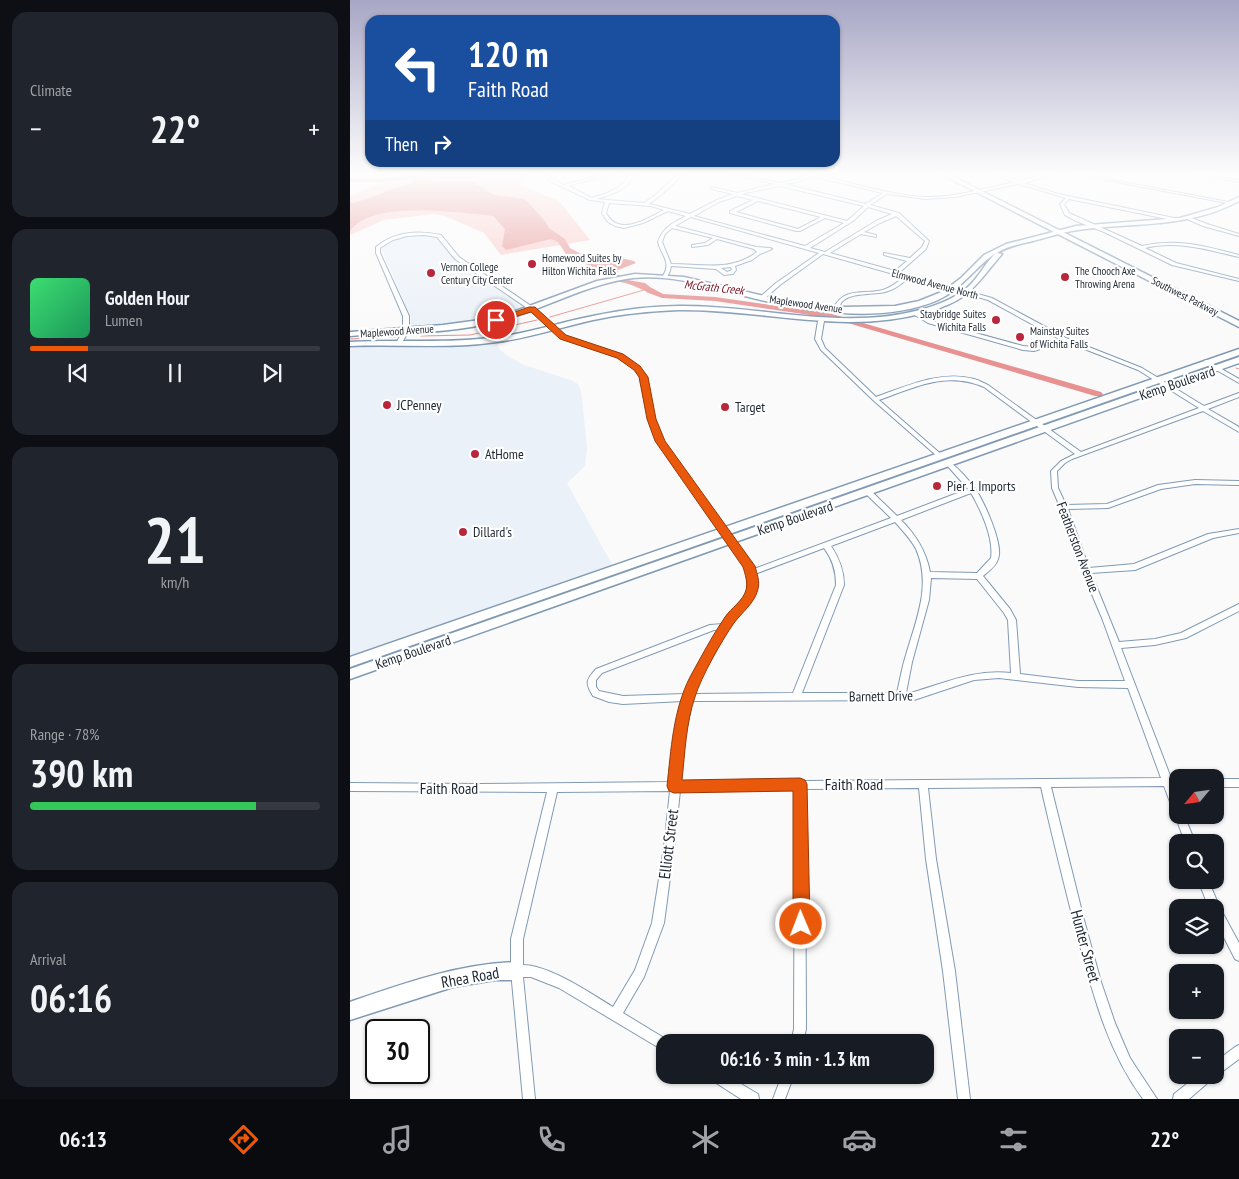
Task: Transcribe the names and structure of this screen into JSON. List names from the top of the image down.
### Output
{
  "streets": {
    "main road": ["Southwest Parkway"],
    "street": [
      "Elmwood Avenue North",
      "Maplewood Avenue",
      "Kemp Boulevard",
      "Featherston Avenue",
      "Barnett Drive",
      "Faith Road",
      "Elliott Street",
      "Hunter Street",
      "Rhea Road"
    ]
  },
  "crossings": [
    ["Elmwood Avenue North", "Maplewood Avenue"],
    ["Elmwood Avenue North", "Kemp Boulevard"],
    ["Elmwood Avenue North", "Featherston Avenue"],
    ["Southwest Parkway", "Maplewood Avenue"],
    ["Featherston Avenue", "Barnett Drive"],
    ["Barnett Drive", "Elliott Street"],
    ["Faith Road", "Elliott Street"],
    ["Faith Road", "Hunter Street"],
    ["Elliott Street", "Rhea Road"]
  ],
  "water": ["McGrath Creek"],
  "places": [
    "Homewood Suites by Hilton Wichita Falls",
    "Vernon College Century City Center",
    "The Chooch Axe Throwing Arena",
    "Staybridge Suites Wichita Falls",
    "Mainstay Suites of Wichita Falls",
    "JCPenney",
    "Target",
    "AtHome",
    "Pier 1 Imports",
    "Dillard's"
  ],
  "north": "bottom left",
  "page": {
    "tile": [
      "Climate",
      ["21", "km/h"],
      ["Range · 78%", "390 km"],
      ["Arrival", "06:16"]
    ],
    "turn": ["120 m", "Faith Road"],
    "heat": ["−", "22°", "+"],
    "then": "Then",
    "song": ["Golden Hour", "Lumen"],
    "map_buttons": ["+", "−"],
    "limit": "30",
    "trip": "06:16 · 3 min · 1.3 km",
    "tabs": ["06:13", "22°"]
  }
}
